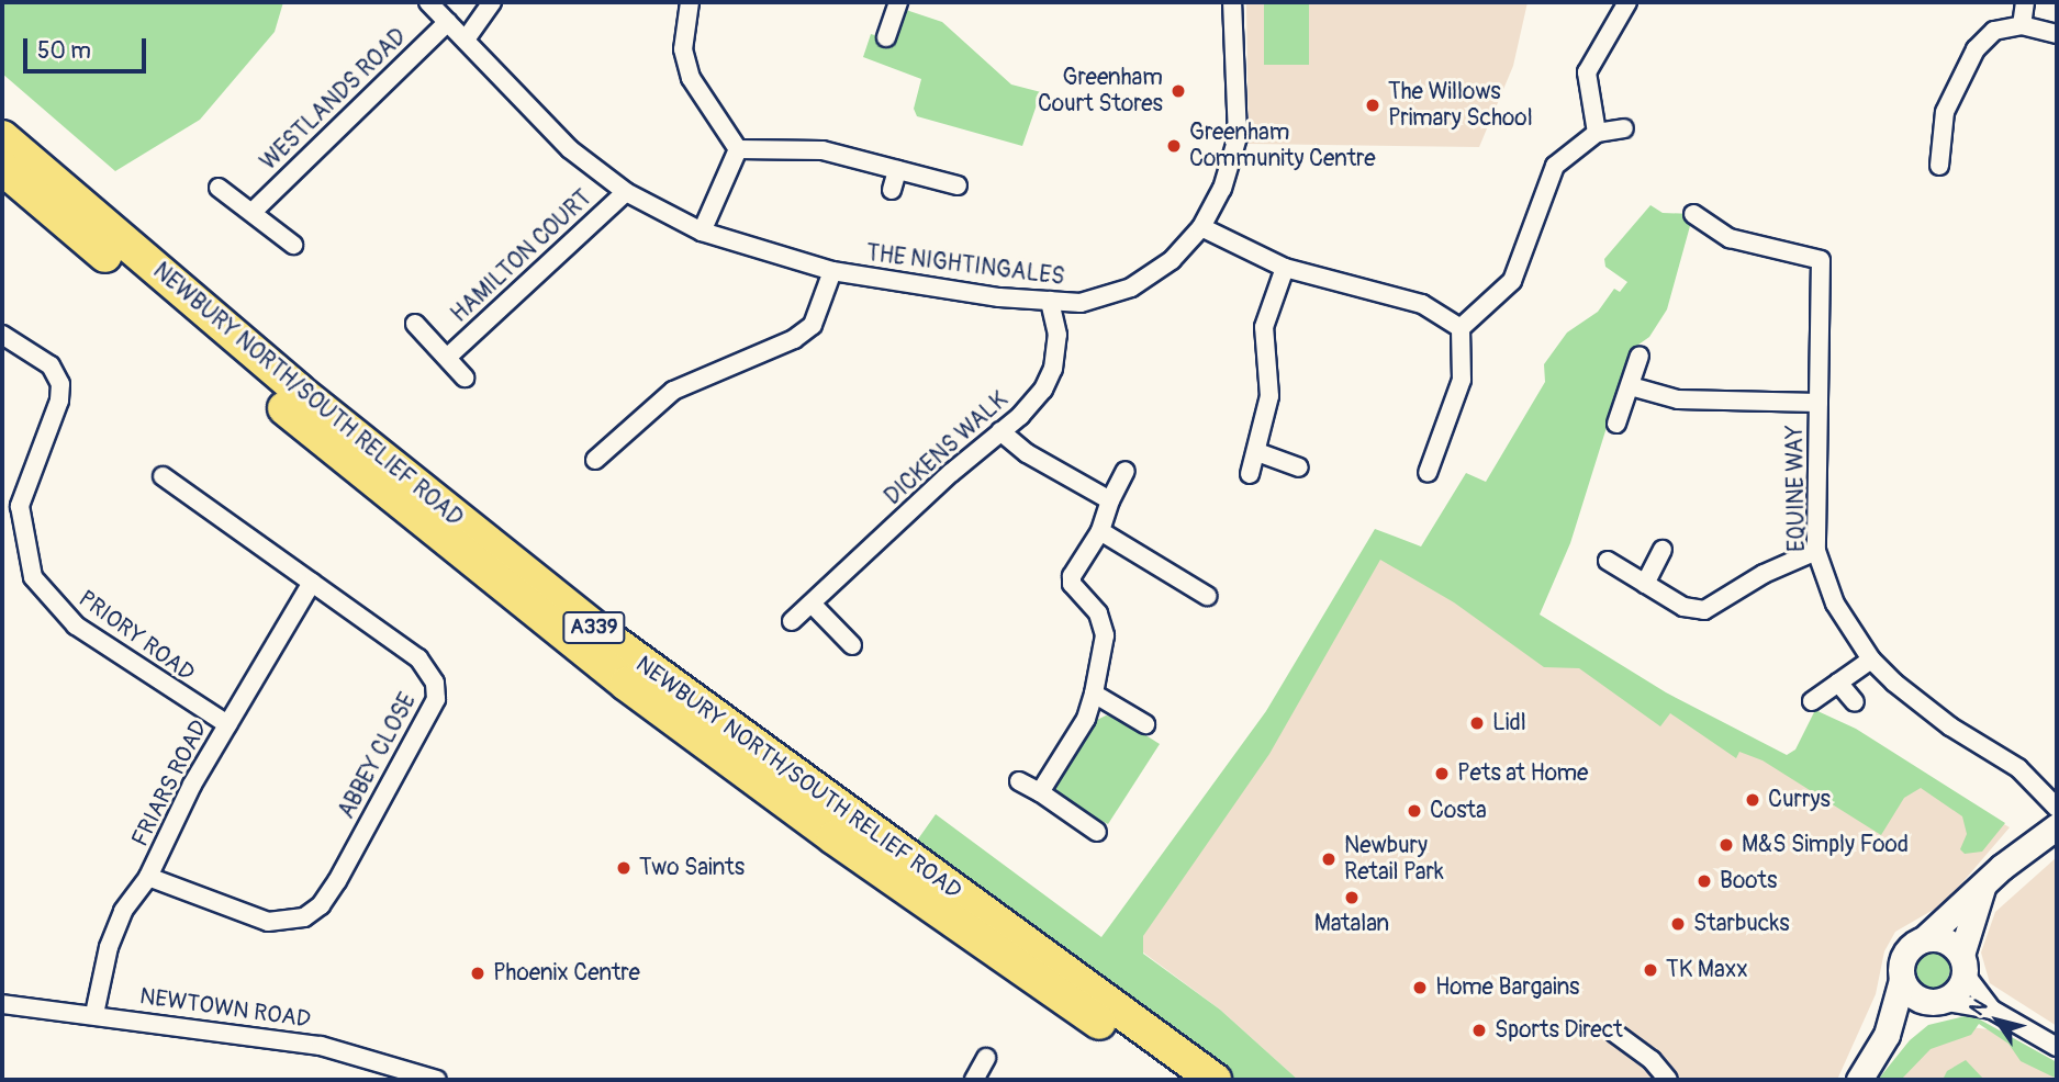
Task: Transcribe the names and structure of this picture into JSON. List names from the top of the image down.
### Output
{
  "streets": {
    "highway": ["NEWBURY NORTH/SOUTH RELIEF ROAD", "A339"],
    "street": [
      "WESTLANDS ROAD",
      "HAMILTON COURT",
      "THE NIGHTINGALES",
      "DICKENS WALK",
      "EQUINE WAY",
      "PRIORY ROAD",
      "ABBEY CLOSE",
      "FRIARS ROAD",
      "NEWTOWN ROAD"
    ]
  },
  "crossings": [
    ["WESTLANDS ROAD", "THE NIGHTINGALES"],
    ["HAMILTON COURT", "THE NIGHTINGALES"],
    ["THE NIGHTINGALES", "DICKENS WALK"],
    ["PRIORY ROAD", "FRIARS ROAD"],
    ["ABBEY CLOSE", "FRIARS ROAD"],
    ["FRIARS ROAD", "NEWTOWN ROAD"]
  ],
  "places": [
    "Greenham Court Stores",
    "The Willows Primary School",
    "Greenham Community Centre",
    "Lidl",
    "Pets at Home",
    "Currys",
    "Costa",
    "M&S Simply Food",
    "Newbury Retail Park",
    "Two Saints",
    "Boots",
    "Matalan",
    "Starbucks",
    "TK Maxx",
    "Phoenix Centre",
    "Home Bargains",
    "Sports Direct"
  ],
  "scale_bar": "50 m",
  "north": "top left"
}
